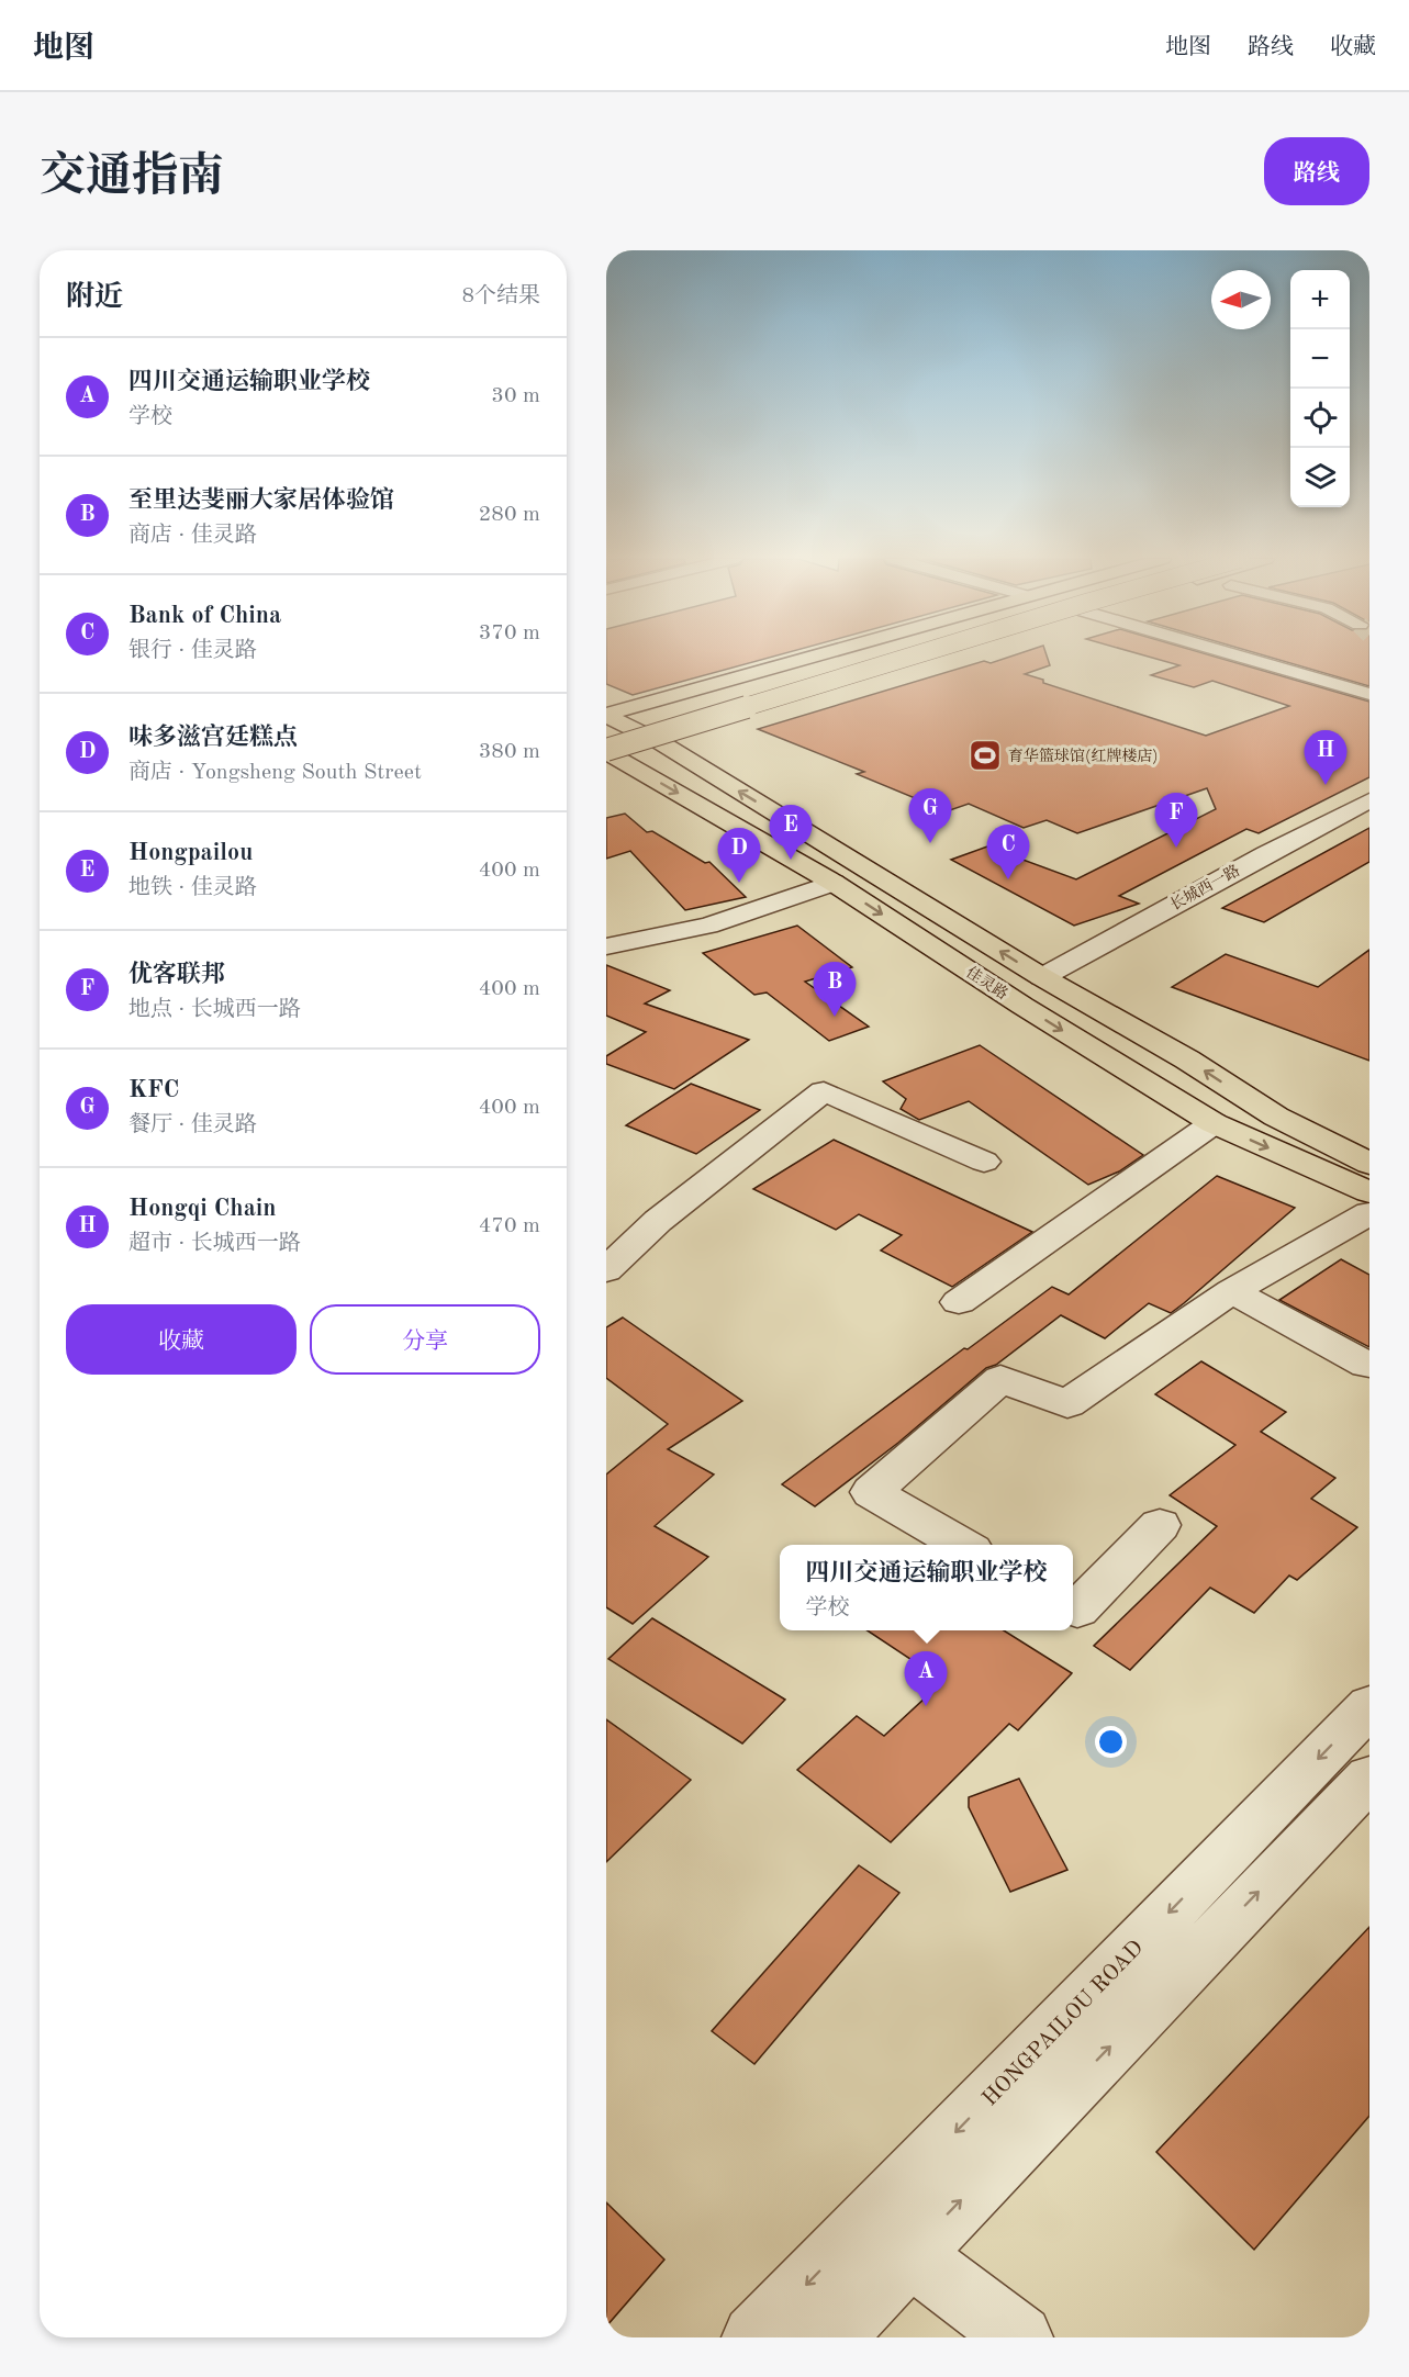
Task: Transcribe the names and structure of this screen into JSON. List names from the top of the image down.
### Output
{
  "streets": {
    "main road": ["佳灵路"],
    "street": ["长城西一路", "HONGPAILOU ROAD"]
  },
  "crossings": [
    ["长城西一路", "佳灵路"]
  ],
  "places": {
    "sports": ["育华篮球馆(红牌楼店)"]
  },
  "north": "left",
  "page": {
    "header": "地图",
    "nav": ["地图", "路线", "收藏"],
    "title": "交通指南",
    "buttons": [
      "路线",
      ["收藏", "分享"]
    ],
    "heading": ["附近", "8个结果"],
    "map_buttons": ["+", "−"],
    "list": [
      {
        "mark": "A",
        "name": "四川交通运输职业学校",
        "note": "学校",
        "value": "30 m"
      },
      {
        "mark": "B",
        "name": "至里达斐丽大家居体验馆",
        "note": "商店 · 佳灵路",
        "value": "280 m"
      },
      {
        "mark": "C",
        "name": "Bank of China",
        "note": "银行 · 佳灵路",
        "value": "370 m"
      },
      {
        "mark": "D",
        "name": "味多滋宫廷糕点",
        "note": "商店 · Yongsheng South Street",
        "value": "380 m"
      },
      {
        "mark": "E",
        "name": "Hongpailou",
        "note": "地铁 · 佳灵路",
        "value": "400 m"
      },
      {
        "mark": "F",
        "name": "优客联邦",
        "note": "地点 · 长城西一路",
        "value": "400 m"
      },
      {
        "mark": "G",
        "name": "KFC",
        "note": "餐厅 · 佳灵路",
        "value": "400 m"
      },
      {
        "mark": "H",
        "name": "Hongqi Chain",
        "note": "超市 · 长城西一路",
        "value": "470 m"
      }
    ],
    "pins": [
      "H",
      "G",
      "F",
      "E",
      "C",
      "D",
      "B",
      "A"
    ],
    "popup": ["四川交通运输职业学校", "学校"]
  }
}
